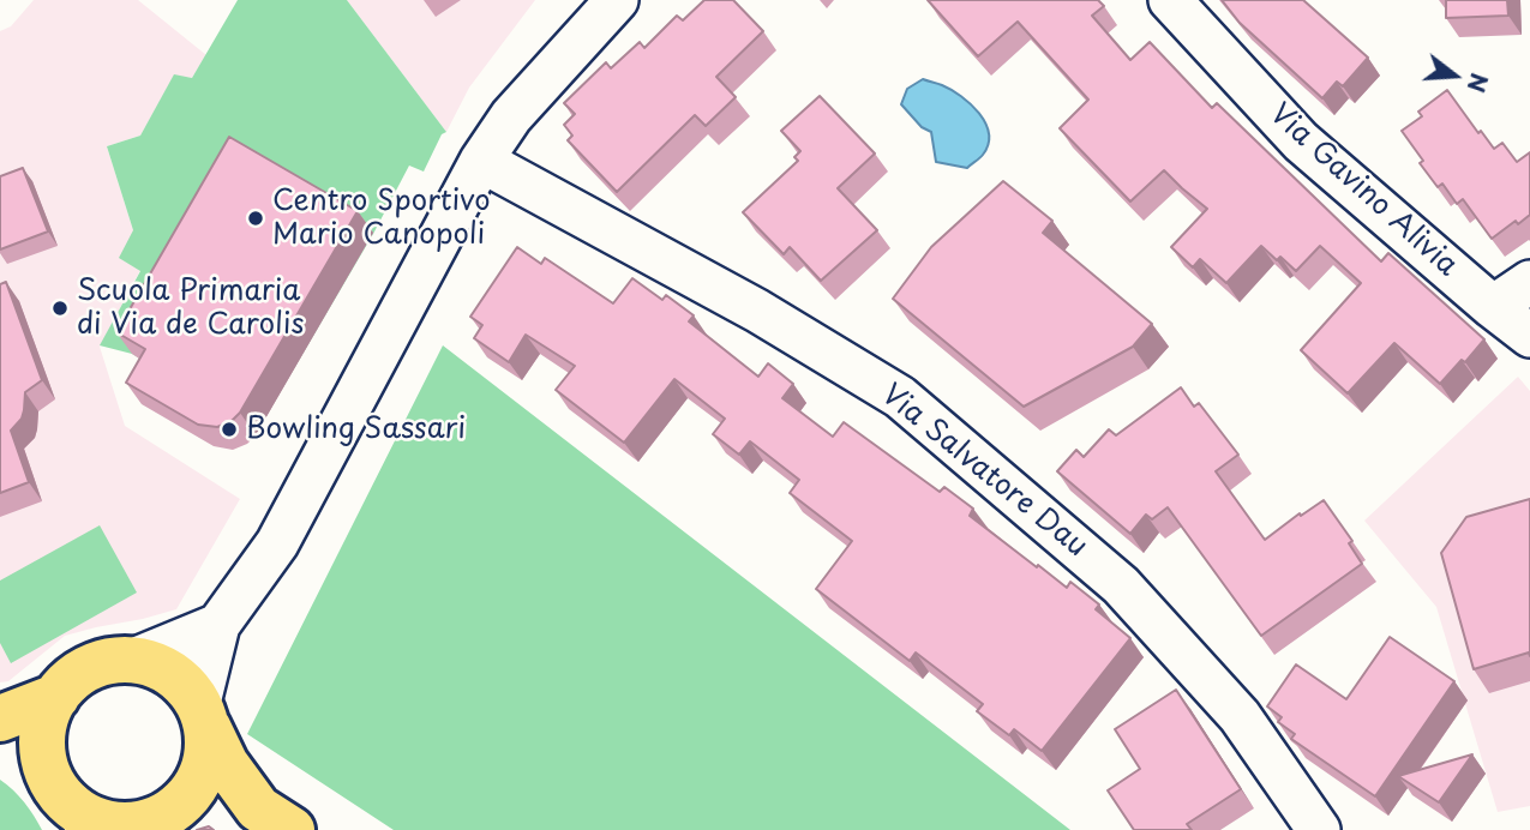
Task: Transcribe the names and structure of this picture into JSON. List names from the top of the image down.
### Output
{
  "streets": {
    "street": ["Via Gavino Alivia", "Via Salvatore Dau"]
  },
  "places": ["Centro Sportivo Mario Canopoli", "Scuola Primaria di Via de Carolis", "Bowling Sassari"],
  "north": "right"
}
